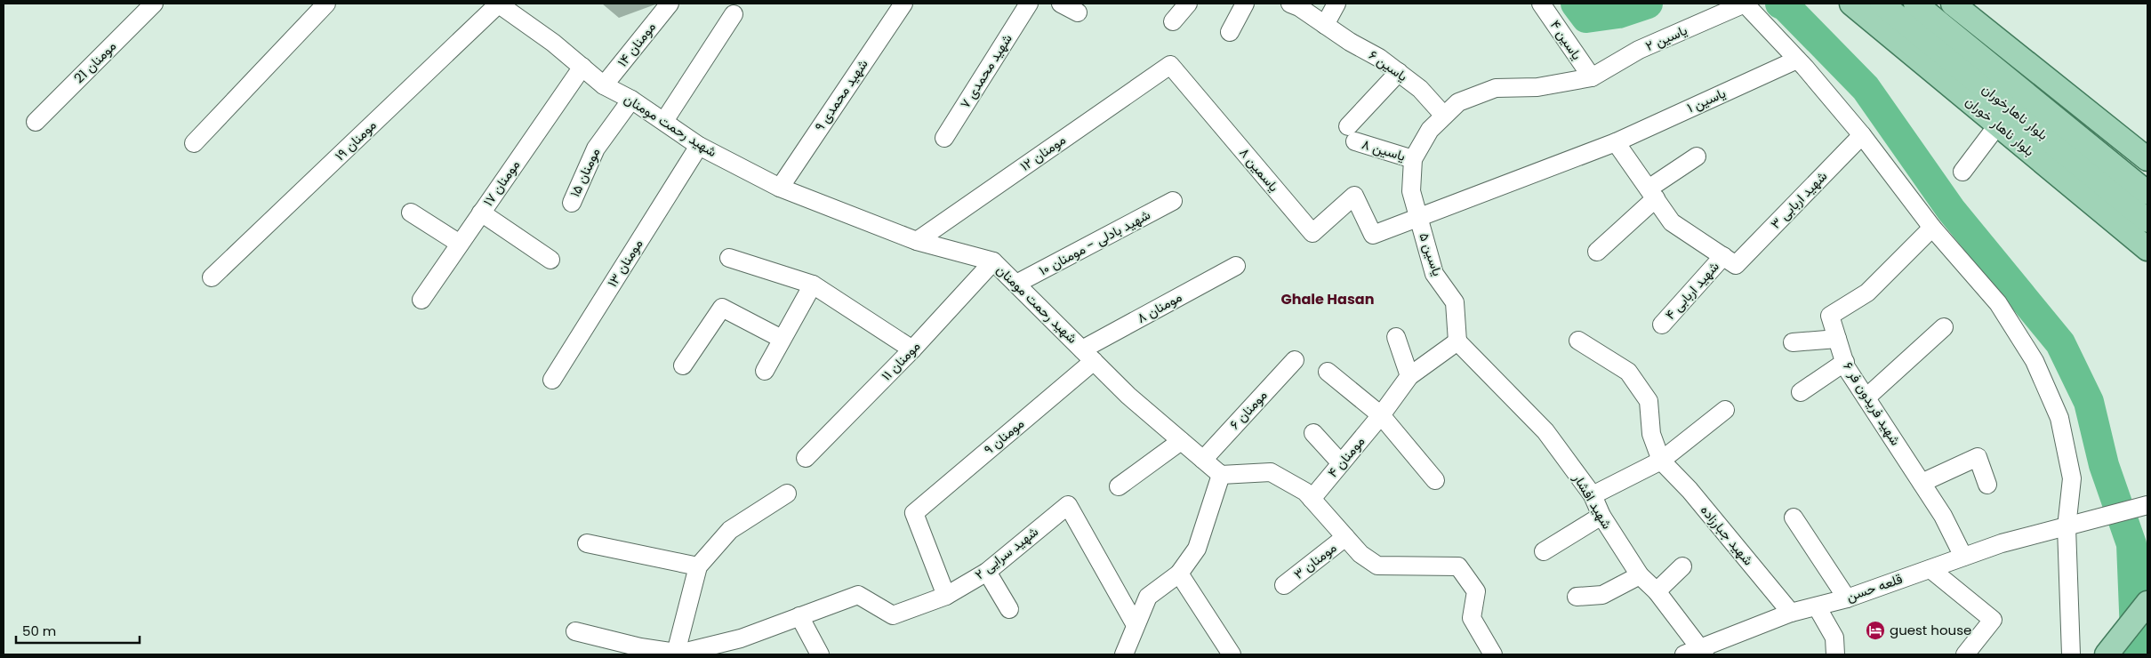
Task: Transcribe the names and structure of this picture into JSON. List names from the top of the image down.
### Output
{
  "streets": {
    "main road": ["بلوار ناهارخوران", "بلوار ناهار خوران"],
    "street": [
      "یاسین ۲",
      "یاسین ۴",
      "مومنان ۱۴",
      "مومنان 21",
      "یاسین ۶",
      "شهید محمدی ۷",
      "۹ شهید محمدی",
      "یاسین ۱",
      "شهید رحمت مومنان",
      "مومنان ۱۹",
      "یاسین ۸",
      "مومنان ۱۲",
      "یاسمین ۸",
      "مومنان ۱۵",
      "مومنان ۱۷",
      "شهید اربابی ۳",
      "شهید بادلی - مومنان ۱۰",
      "یاسین ۵",
      "مومنان ۱۳",
      "شهید اربابی ۴",
      "مومنان ۸",
      "مومنان ۱۱",
      "شهید فریدون فر ۶",
      "مومنان ۶",
      "مومنان ۹",
      "۴ مومنان",
      "شهید افشار",
      "شهید جبارزاده",
      "شهید سرایی ۲",
      "مومنان ۳",
      "قلعه حسن"
    ]
  },
  "crossings": [
    ["یاسین ۲", "یاسین ۴"],
    ["مومنان ۱۴", "شهید رحمت مومنان"],
    ["یاسین ۶", "یاسین ۸"],
    ["۹ شهید محمدی", "شهید رحمت مومنان"],
    ["یاسین ۱", "یاسمین ۸"],
    ["یاسین ۱", "یاسین ۵"],
    ["شهید رحمت مومنان", "مومنان ۱۹"],
    ["شهید رحمت مومنان", "مومنان ۱۲"],
    ["شهید رحمت مومنان", "مومنان ۱۵"],
    ["شهید رحمت مومنان", "مومنان ۱۷"],
    ["شهید رحمت مومنان", "شهید بادلی - مومنان ۱۰"],
    ["شهید رحمت مومنان", "مومنان ۱۳"],
    ["شهید رحمت مومنان", "مومنان ۸"],
    ["شهید رحمت مومنان", "مومنان ۱۱"],
    ["شهید رحمت مومنان", "مومنان ۶"],
    ["شهید رحمت مومنان", "مومنان ۹"],
    ["یاسین ۸", "یاسین ۵"],
    ["مومنان ۱۲", "یاسمین ۸"],
    ["شهید اربابی ۳", "شهید اربابی ۴"],
    ["یاسین ۵", "۴ مومنان"],
    ["یاسین ۵", "شهید افشار"],
    ["مومنان ۸", "مومنان ۹"],
    ["شهید فریدون فر ۶", "قلعه حسن"],
    ["مومنان ۹", "شهید سرایی ۲"],
    ["۴ مومنان", "شهید افشار"],
    ["شهید افشار", "قلعه حسن"],
    ["شهید جبارزاده", "قلعه حسن"]
  ],
  "districts": ["Ghale Hasan"],
  "places": {
    "hotel": ["guest house"]
  },
  "scale_bar": "50 m"
}
